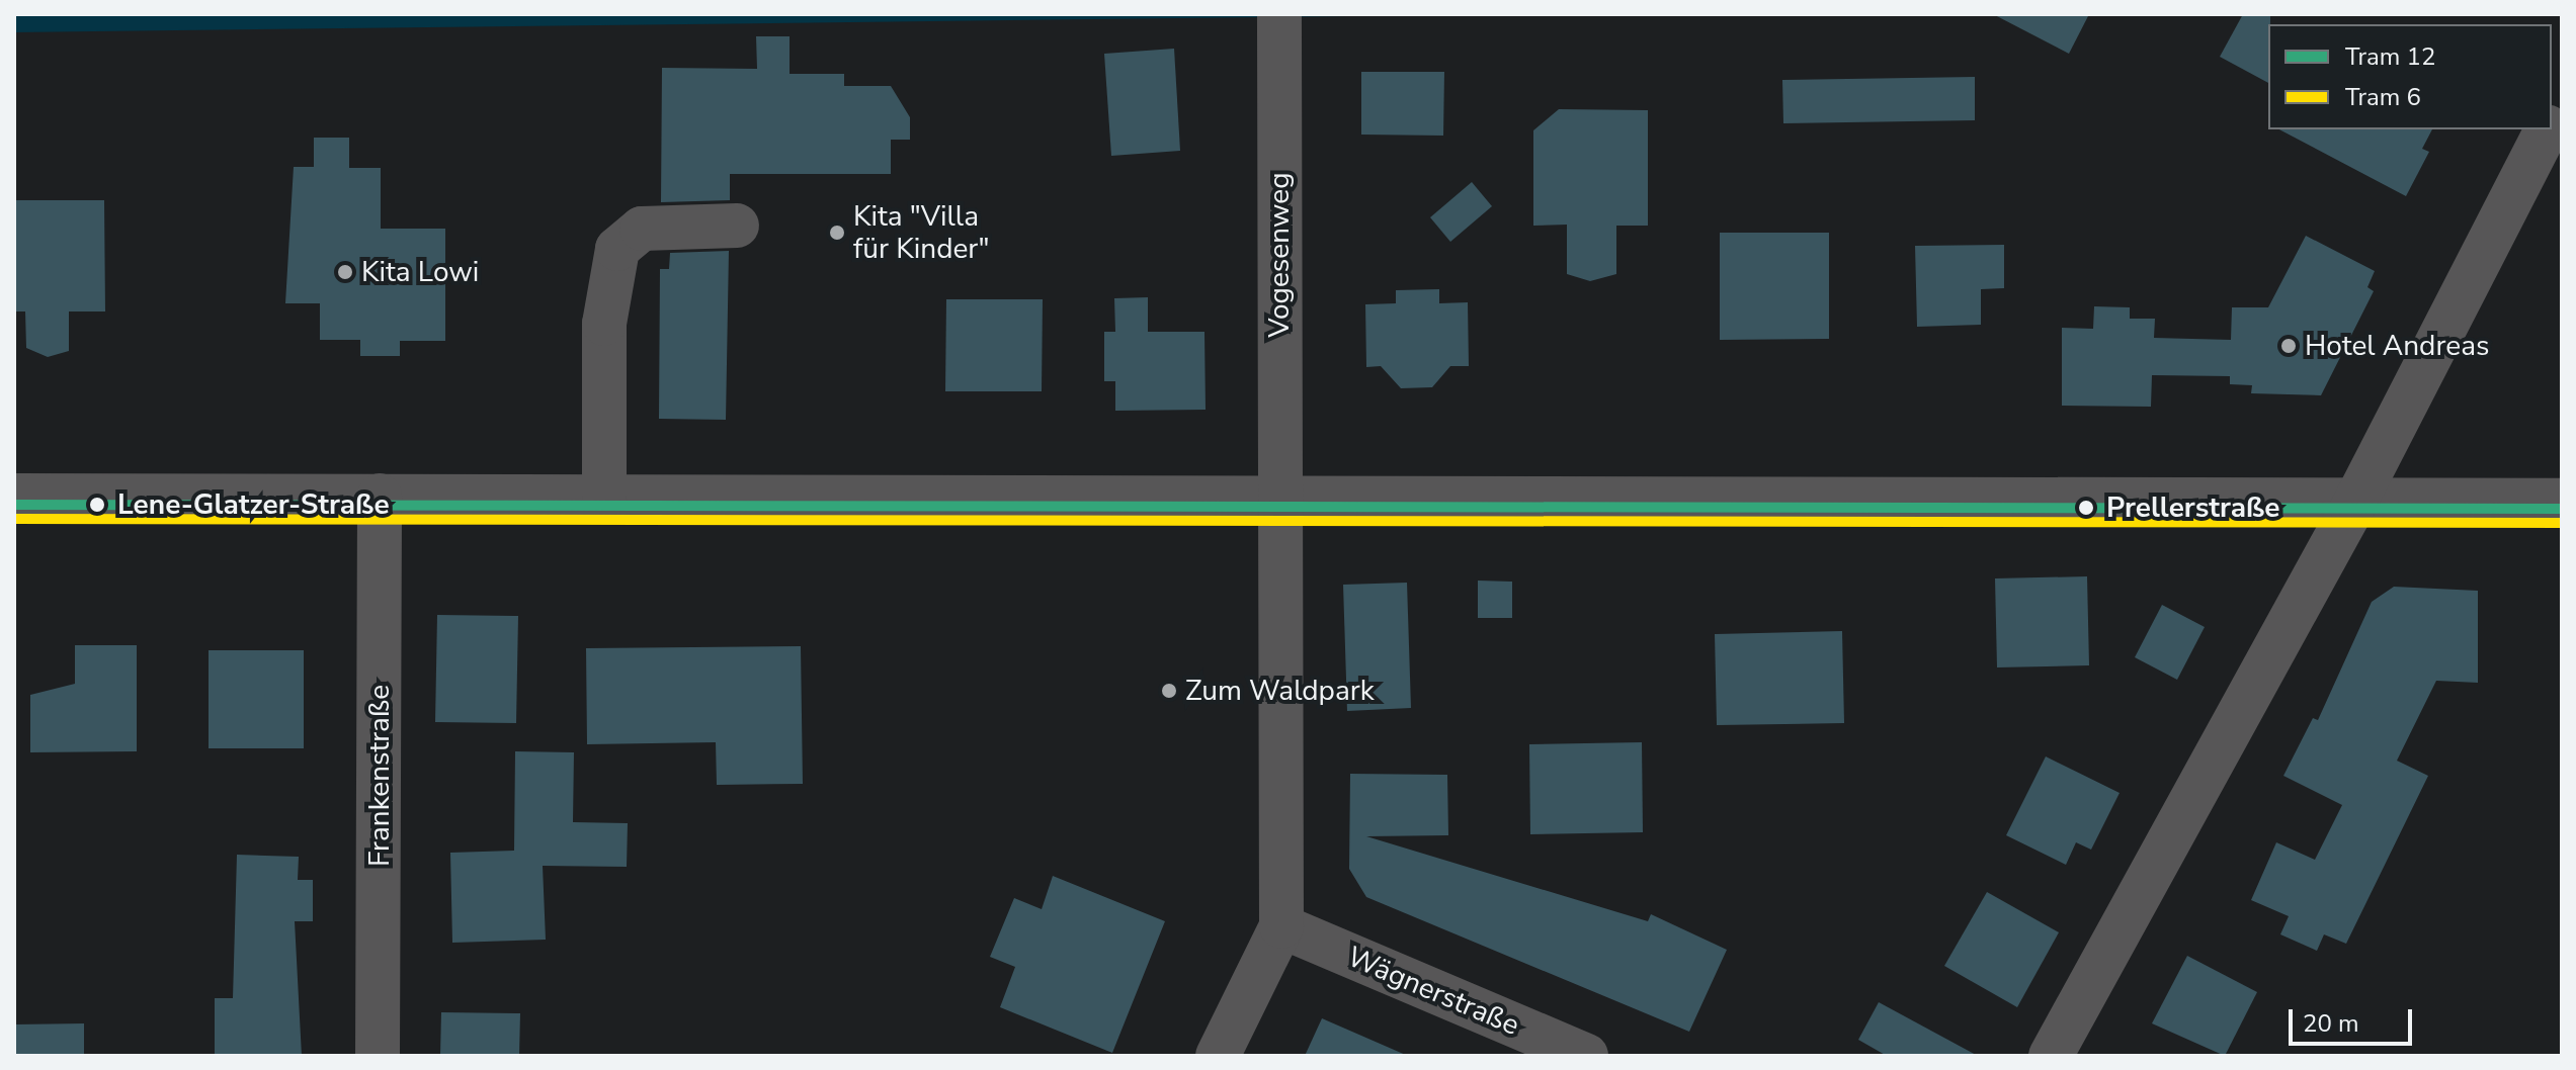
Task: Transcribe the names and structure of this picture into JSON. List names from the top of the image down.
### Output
{
  "streets": {
    "street": ["Vogesenweg", "Frankenstraße", "Wägnerstraße"]
  },
  "crossings": [
    ["Vogesenweg", "Wägnerstraße"]
  ],
  "places": [
    "Kita \"Villa für Kinder\"",
    "Kita Lowi",
    "Hotel Andreas",
    "Lene-Glatzer-Straße",
    "Prellerstraße",
    "Zum Waldpark"
  ],
  "lines": ["tram line 12", "tram line 6"],
  "legend": ["Tram 12", "Tram 6"],
  "scale_bar": "20 m"
}
